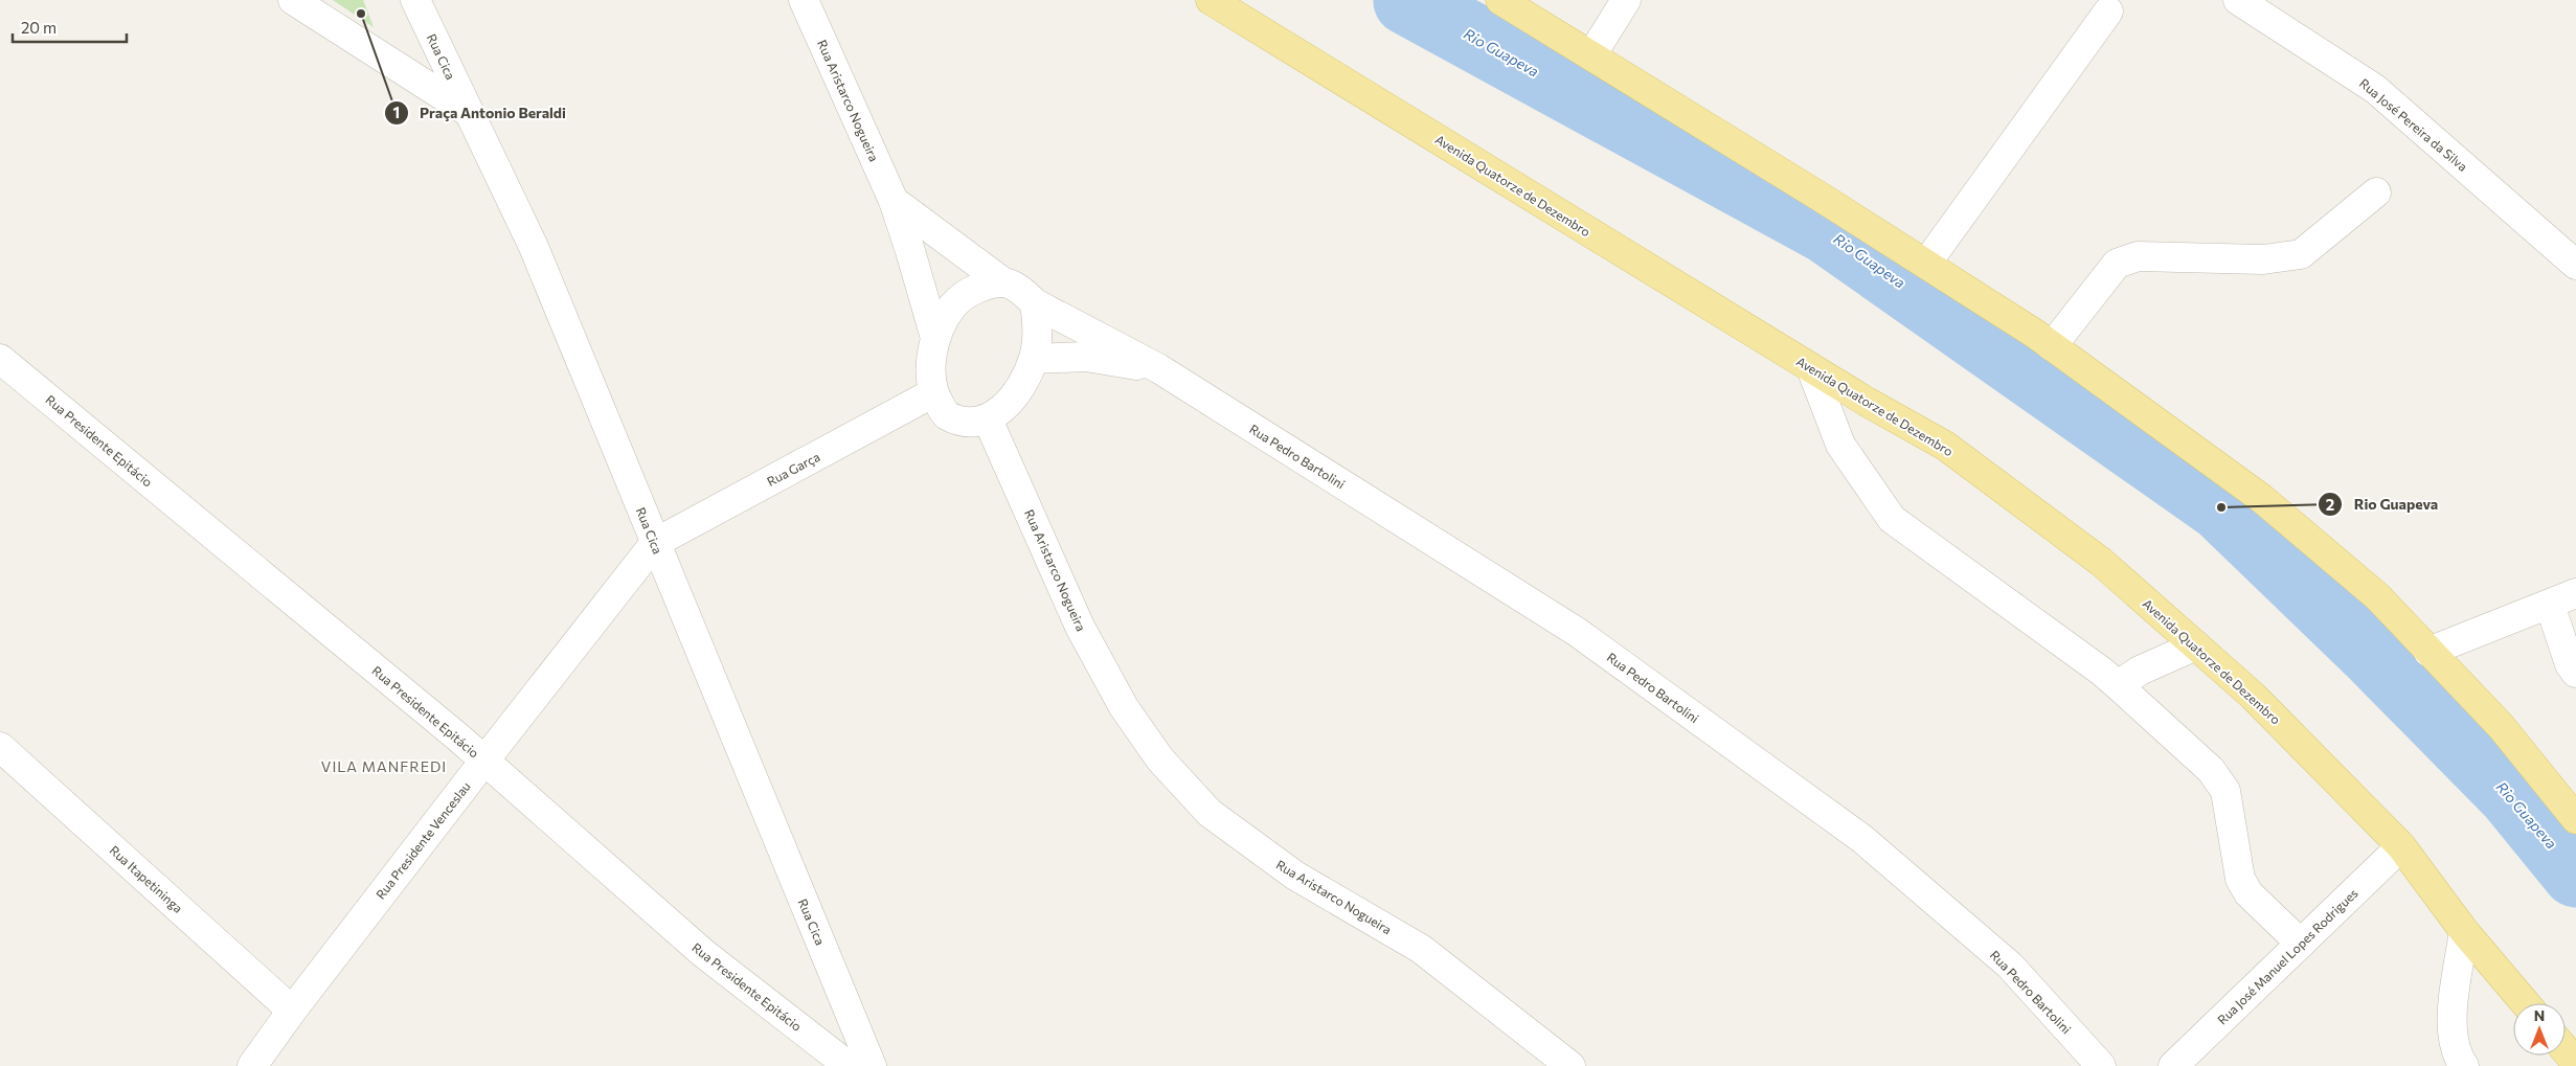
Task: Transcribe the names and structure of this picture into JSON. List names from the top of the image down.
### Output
{
  "streets": {
    "main road": ["Avenida Quatorze de Dezembro"],
    "street": [
      "Rua Cica",
      "Rua Aristarco Nogueira",
      "Rua José Pereira da Silva",
      "Rua Presidente Epitácio",
      "Rua Pedro Bartolini",
      "Rua Garça",
      "Rua Presidente Venceslau",
      "Rua Itapetininga",
      "Rua José Manuel Lopes Rodrigues"
    ]
  },
  "crossings": [
    ["Rua Cica", "Rua Garça"],
    ["Rua Cica", "Rua Presidente Venceslau"],
    ["Rua Aristarco Nogueira", "Rua Pedro Bartolini"],
    ["Rua Aristarco Nogueira", "Rua Garça"],
    ["Avenida Quatorze de Dezembro", "Rua José Manuel Lopes Rodrigues"],
    ["Rua Presidente Epitácio", "Rua Presidente Venceslau"],
    ["Rua Pedro Bartolini", "Rua Garça"],
    ["Rua Garça", "Rua Presidente Venceslau"],
    ["Rua Presidente Venceslau", "Rua Itapetininga"]
  ],
  "districts": ["VILA MANFREDI"],
  "water": ["Rio Guapeva"],
  "places": ["Praça Antonio Beraldi", "Rio Guapeva"],
  "scale_bar": "20 m",
  "north": "top"
}
